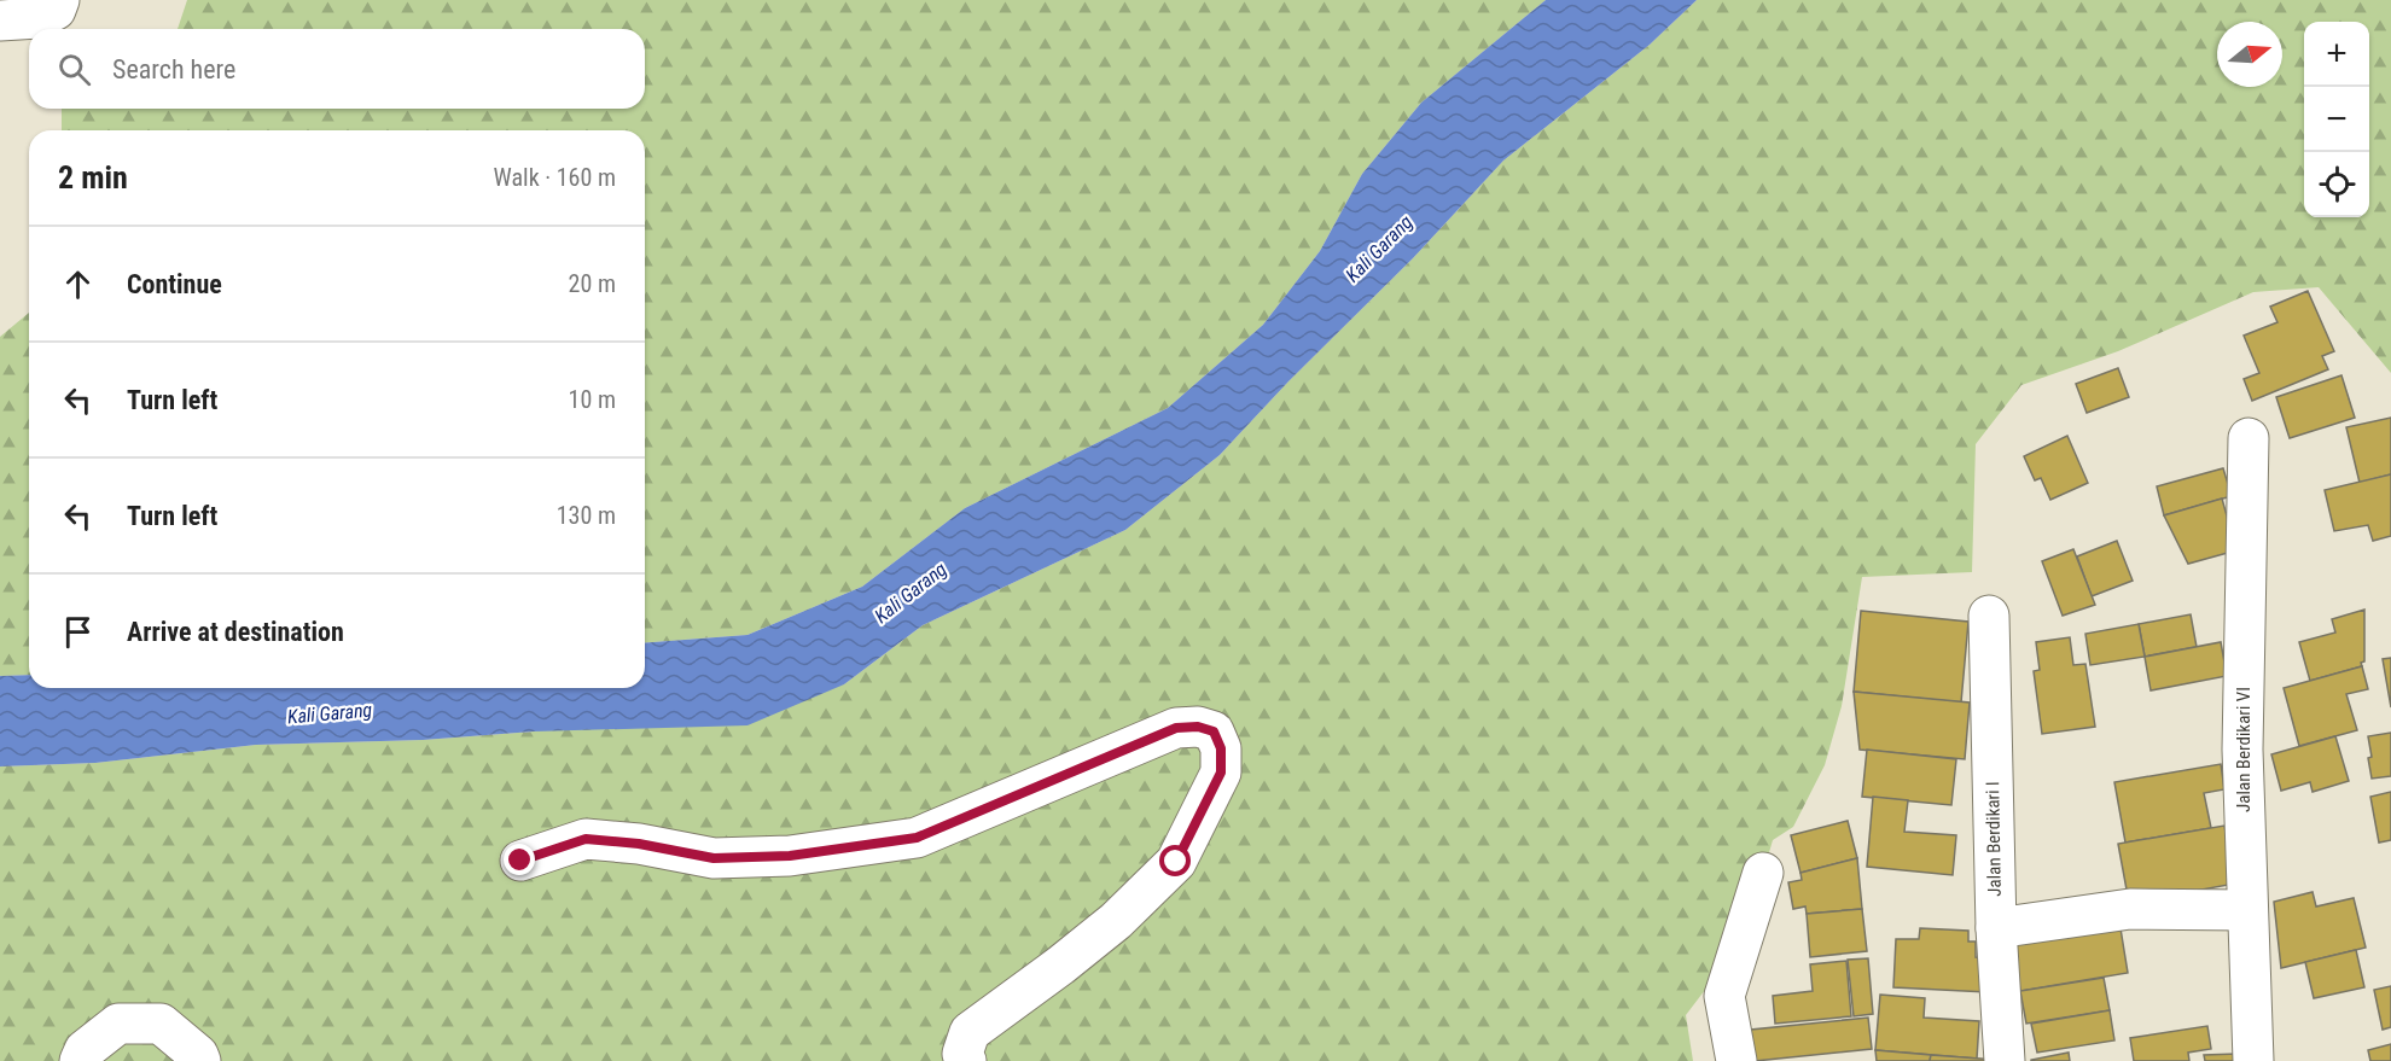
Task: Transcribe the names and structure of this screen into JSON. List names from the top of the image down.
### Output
{
  "streets": {
    "street": ["Jalan Berdikari VI", "Jalan Berdikari I"]
  },
  "water": ["Kali Garang"],
  "north": "right",
  "page": {
    "map_buttons": ["+", "−"],
    "search": "Search here",
    "heading": ["2 min", "Walk · 160 m"],
    "list": [
      ["Continue", "20 m"],
      ["Turn left", "10 m"],
      ["Turn left", "130 m"],
      "Arrive at destination"
    ]
  }
}
